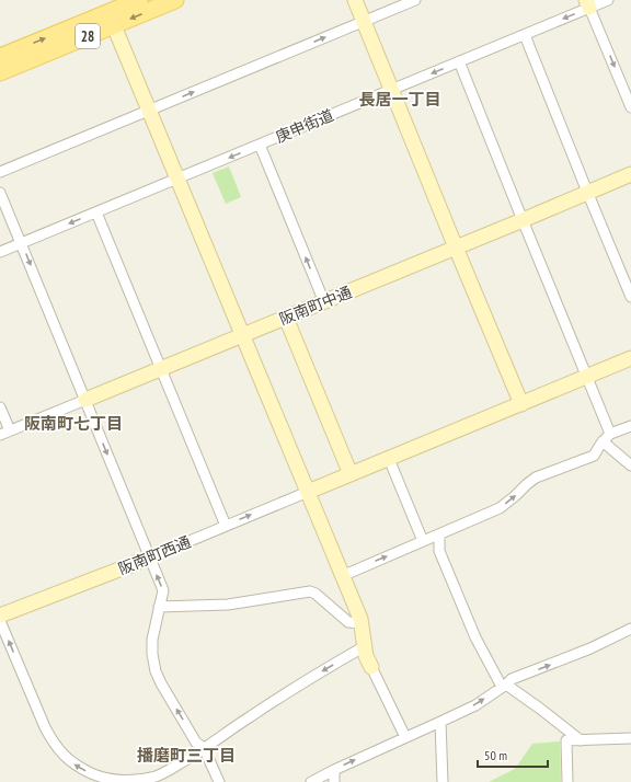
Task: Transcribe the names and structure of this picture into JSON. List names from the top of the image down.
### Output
{
  "streets": {
    "main road": ["28"],
    "street": ["庚申街道", "阪南町中通", "阪南町西通"]
  },
  "districts": ["長居一丁目", "阪南町七丁目", "播磨町三丁目"],
  "scale_bar": "50 m"
}
